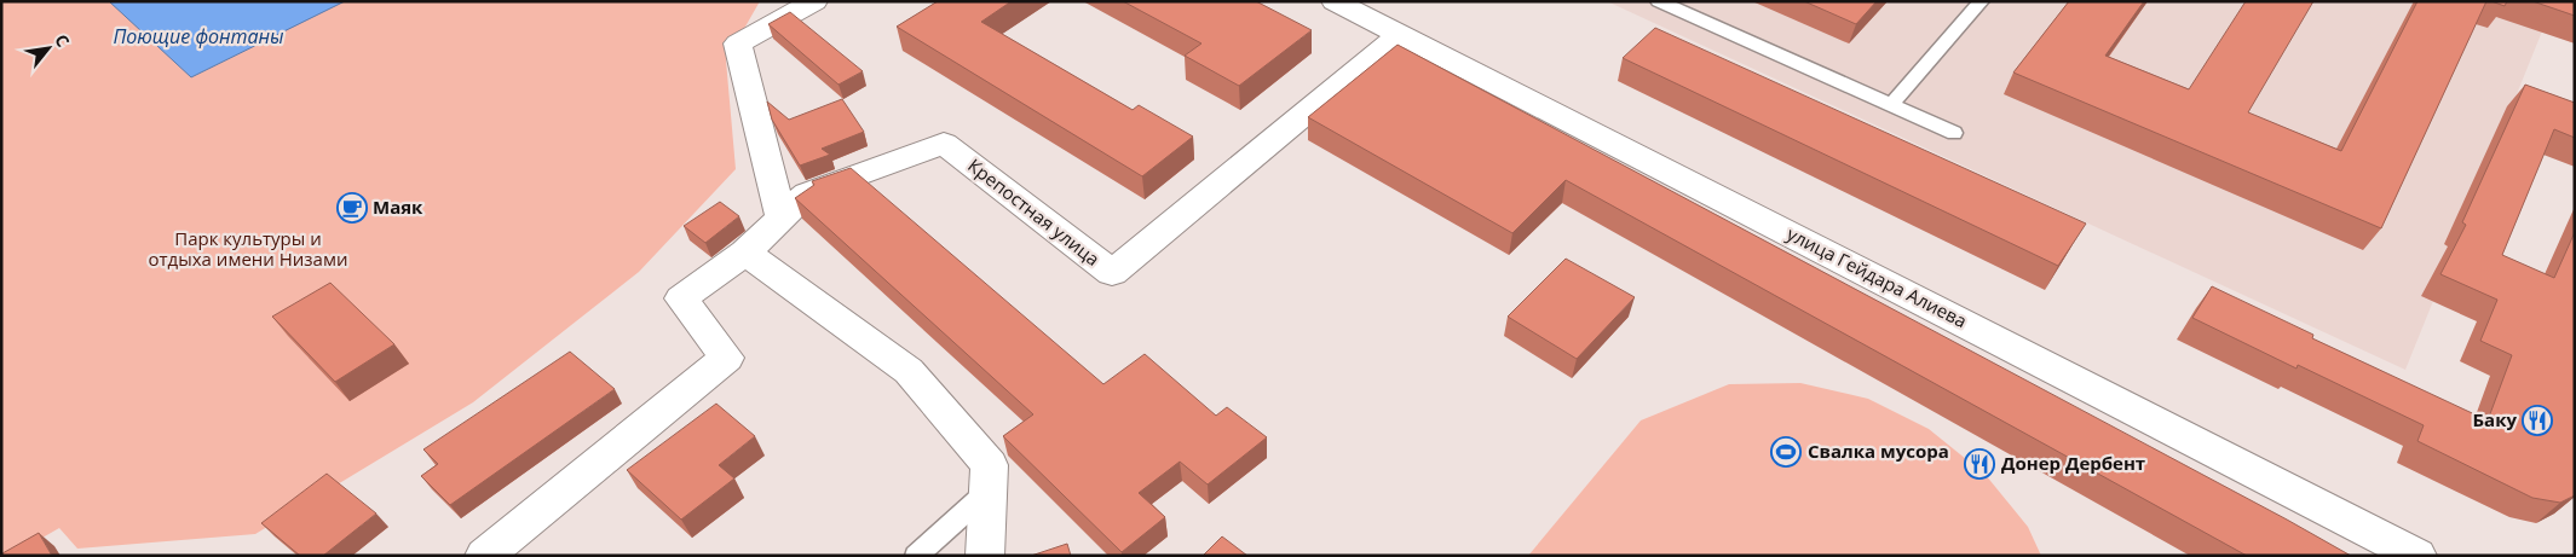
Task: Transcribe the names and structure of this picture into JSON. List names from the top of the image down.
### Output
{
  "streets": {
    "street": ["Крепостная улица", "улица Гейдара Алиева"]
  },
  "crossings": [
    ["Крепостная улица", "улица Гейдара Алиева"]
  ],
  "water": ["Поющие фонтаны"],
  "parks": ["Парк культуры и отдыха имени Низами"],
  "places": {
    "cafe": ["Маяк"],
    "restaurant": ["Баку", "Донер Дербент"],
    "sports": ["Свалка мусора"]
  },
  "north": "top right"
}
